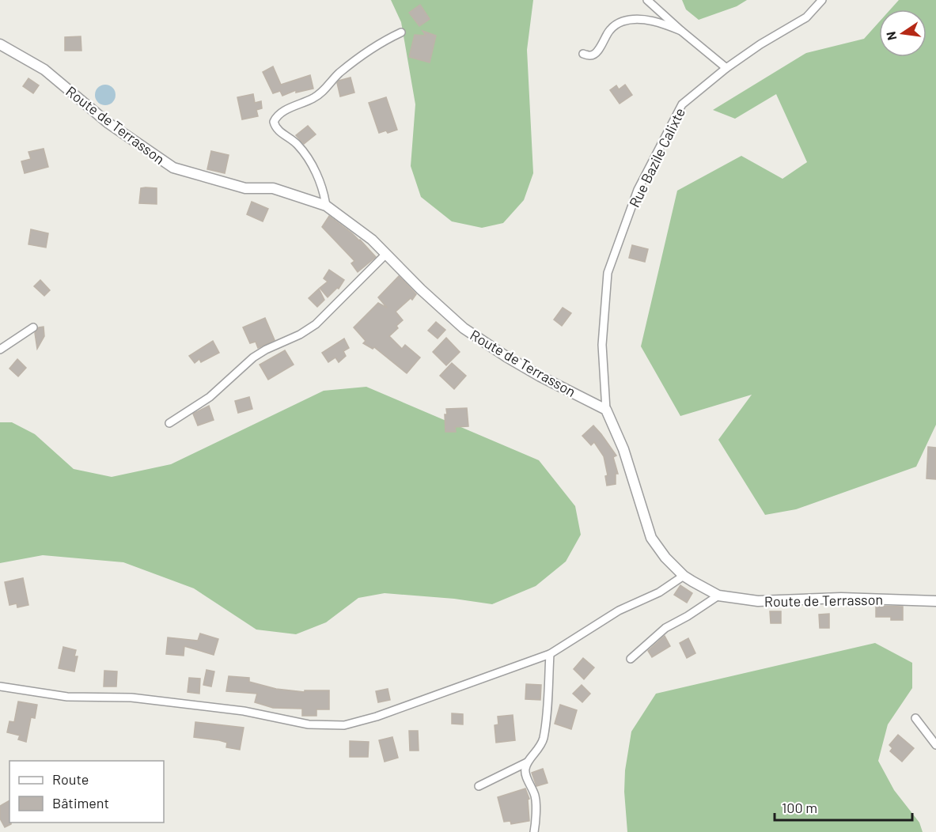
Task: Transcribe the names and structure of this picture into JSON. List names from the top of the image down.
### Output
{
  "streets": {
    "street": ["Route de Terrasson", "Rue Bazile Calixte"]
  },
  "crossings": [
    ["Route de Terrasson", "Rue Bazile Calixte"]
  ],
  "legend": ["Route", "Bâtiment"],
  "scale_bar": "100 m",
  "north": "left"
}
